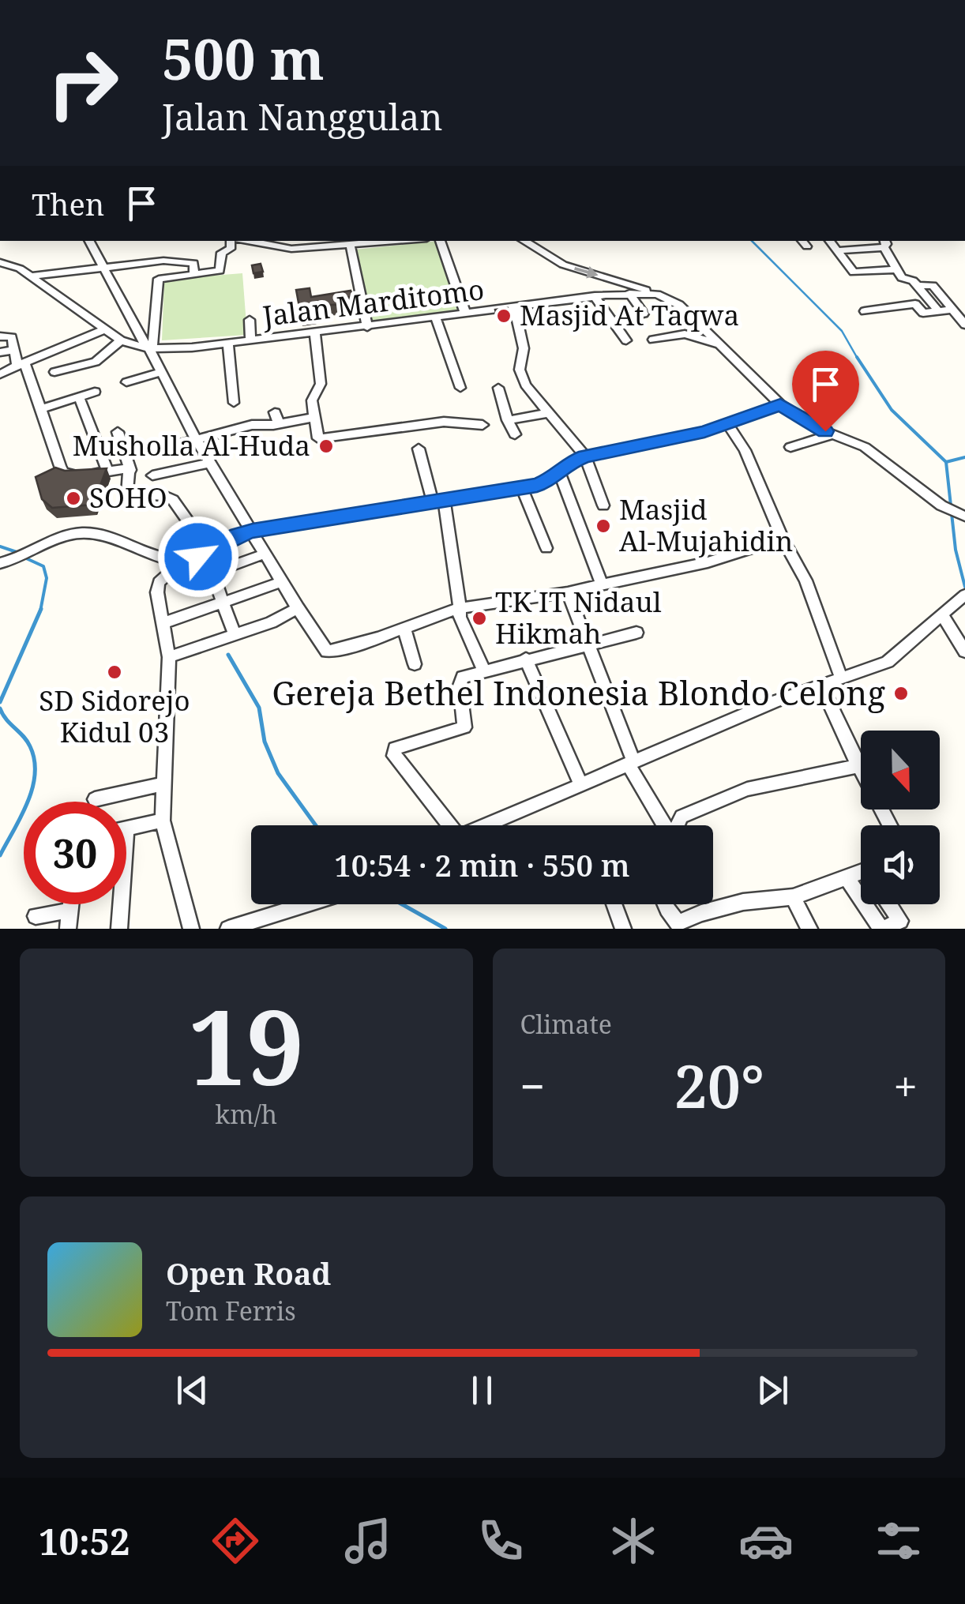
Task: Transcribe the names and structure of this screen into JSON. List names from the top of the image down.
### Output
{
  "streets": {
    "street": ["Jalan Marditomo"]
  },
  "places": [
    "Masjid At Taqwa",
    "Musholla Al-Huda",
    "SOHO",
    "Masjid Al-Mujahidin",
    "TK IT Nidaul Hikmah",
    "SD Sidorejo Kidul 03",
    "Gereja Bethel Indonesia Blondo Celong"
  ],
  "north": "bottom",
  "page": {
    "turn": ["500 m", "Jalan Nanggulan"],
    "then": "Then",
    "limit": "30",
    "trip": "10:54 · 2 min · 550 m",
    "tile": [
      ["19", "km/h"],
      "Climate"
    ],
    "heat": ["−", "20°", "+"],
    "song": ["Open Road", "Tom Ferris"],
    "tabs": "10:52"
  }
}
